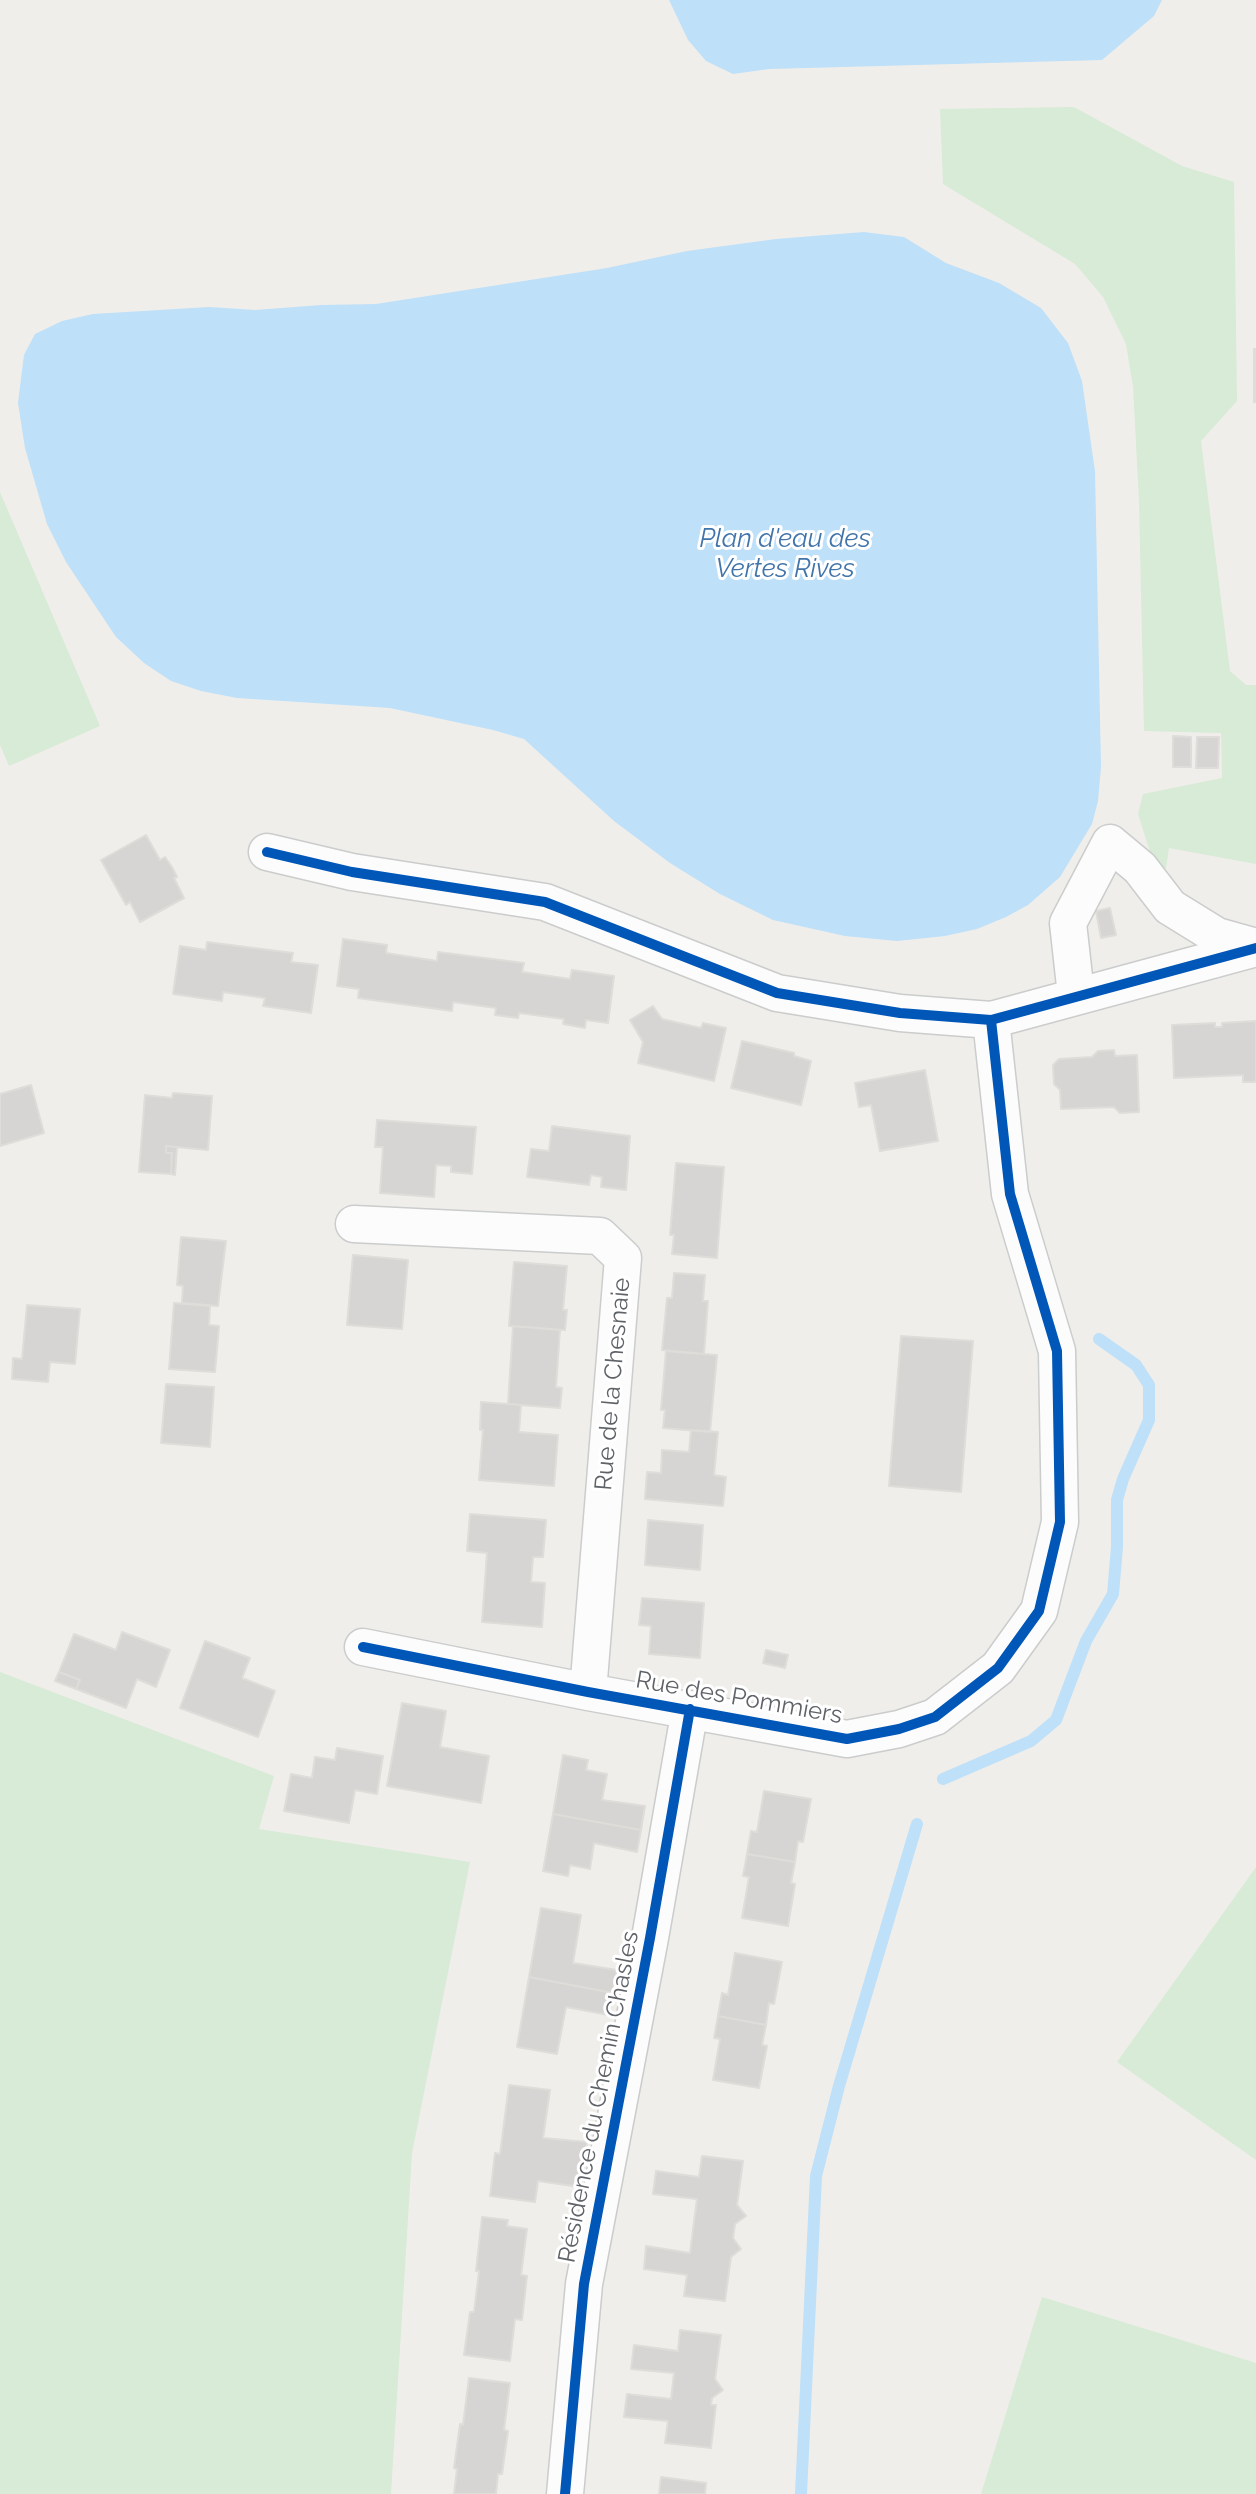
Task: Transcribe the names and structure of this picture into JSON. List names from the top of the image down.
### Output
{
  "streets": {
    "street": ["Rue de la Chesnaie", "Rue des Pommiers", "Résidence du Chemin Chasles"]
  },
  "crossings": [
    ["Rue de la Chesnaie", "Rue des Pommiers"],
    ["Rue des Pommiers", "Résidence du Chemin Chasles"]
  ],
  "water": ["Plan d'eau des Vertes Rives"]
}
